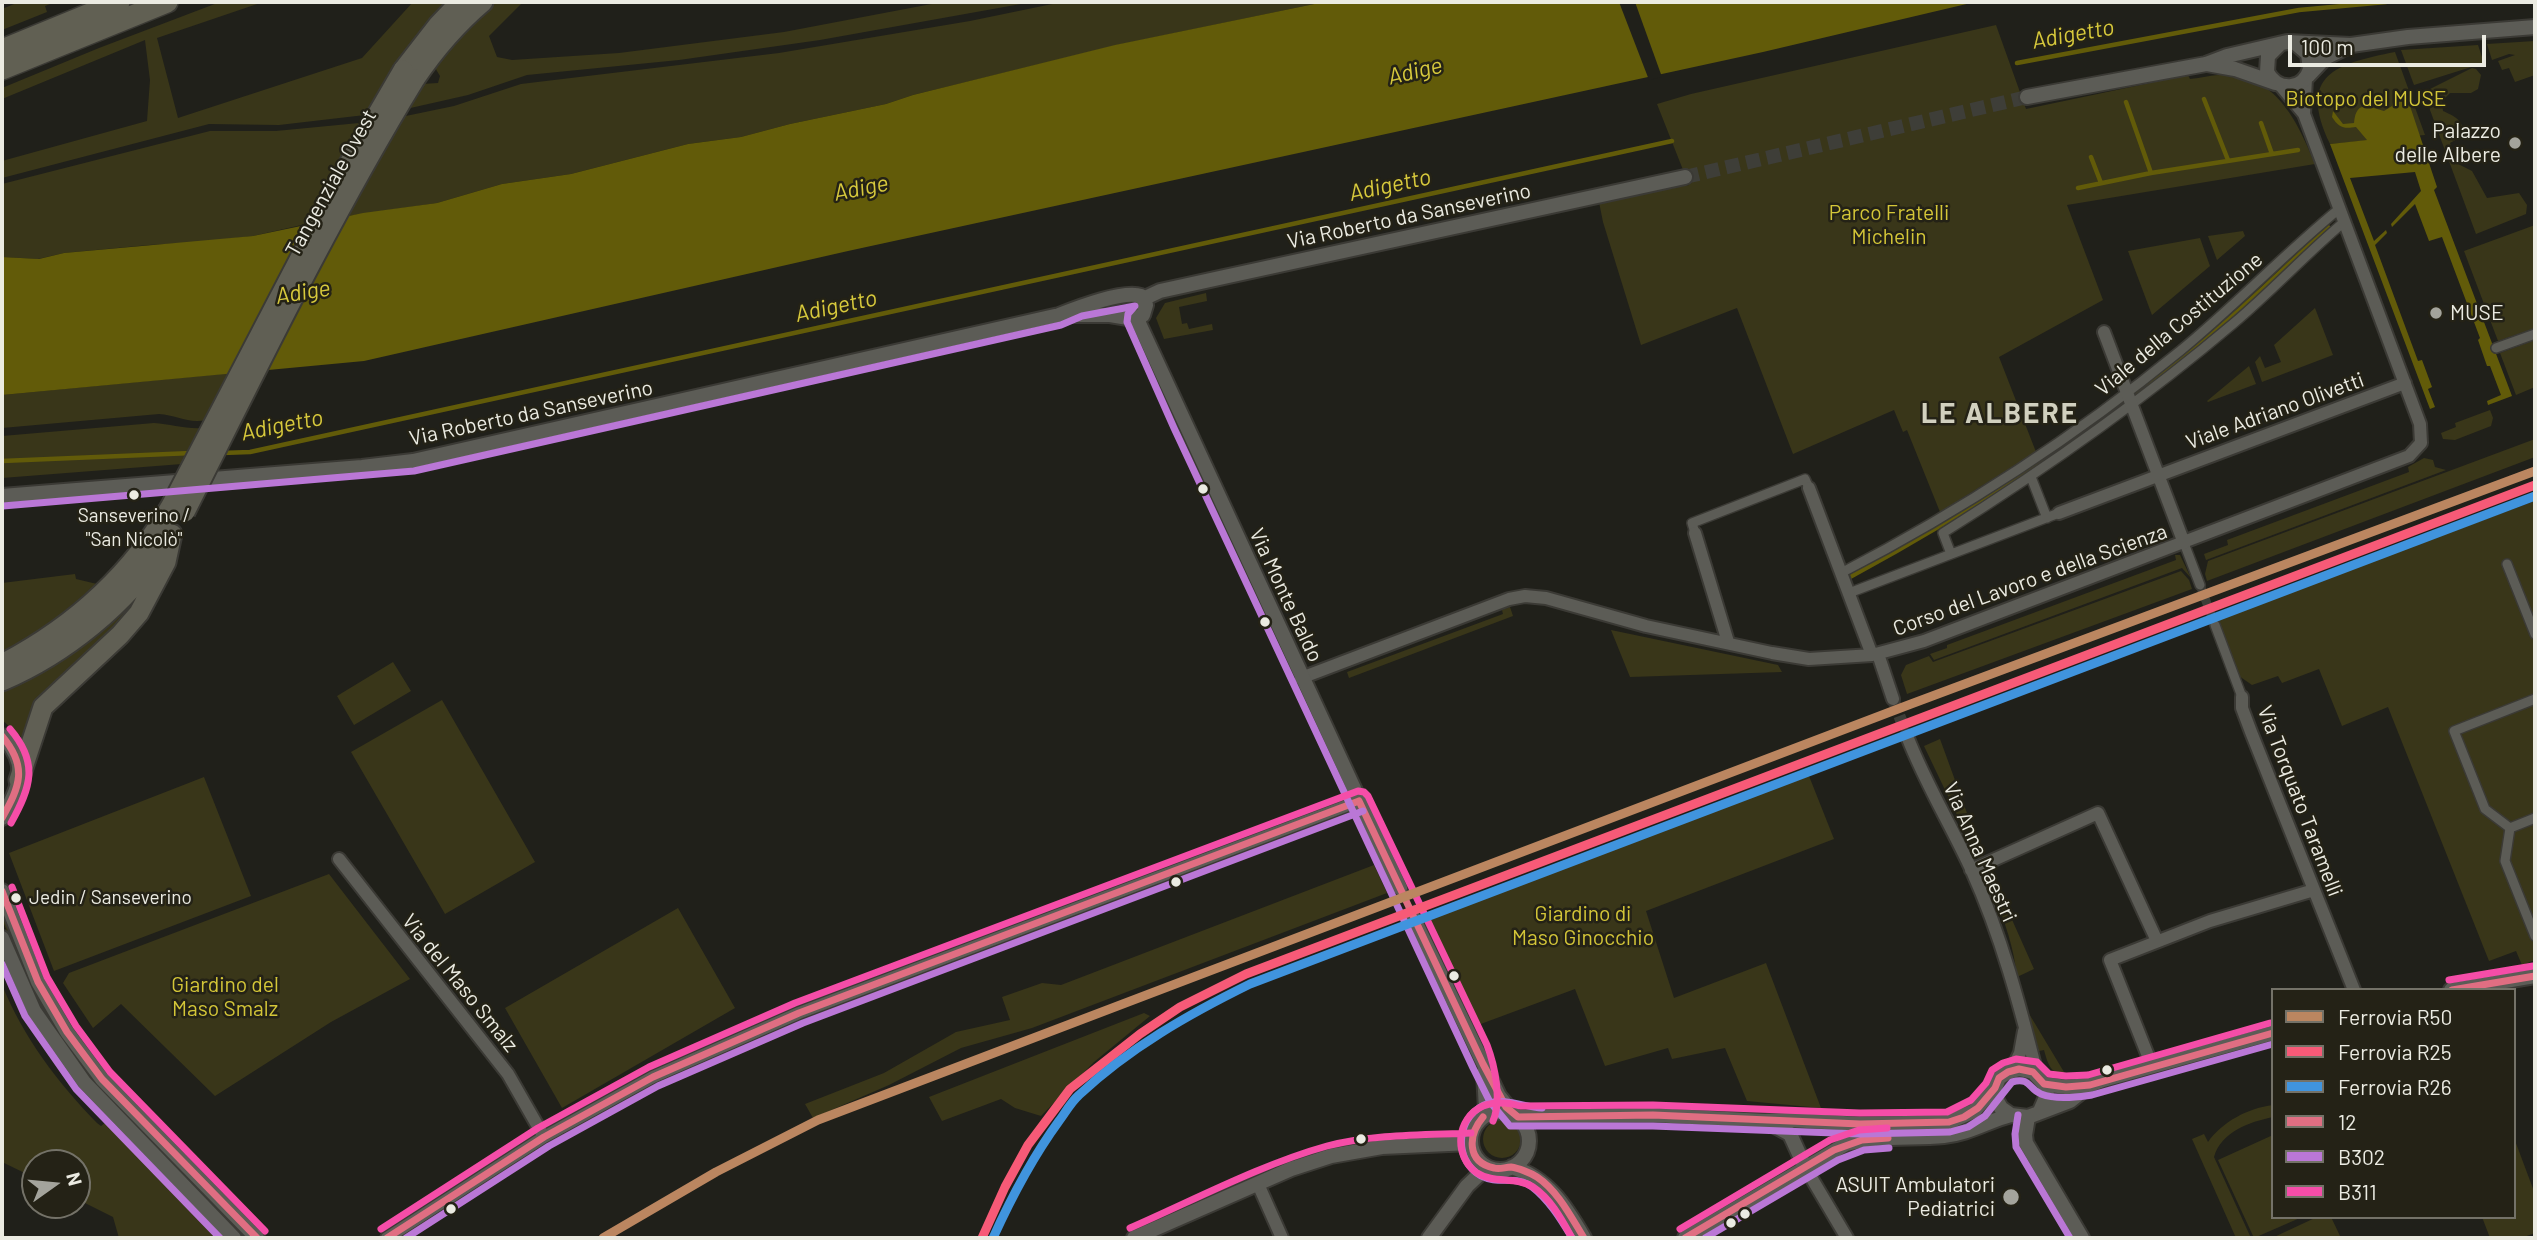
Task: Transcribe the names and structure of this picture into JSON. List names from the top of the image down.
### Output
{
  "streets": {
    "highway": ["Tangenziale Ovest"],
    "street": [
      "Via Roberto da Sanseverino",
      "Viale della Costituzione",
      "Viale Adriano Olivetti",
      "Corso del Lavoro e della Scienza",
      "Via Monte Baldo",
      "Via Torquato Taramelli",
      "Via Anna Maestri",
      "Via del Maso Smalz"
    ]
  },
  "crossings": [
    ["Via Roberto da Sanseverino", "Via Monte Baldo"],
    ["Viale della Costituzione", "Corso del Lavoro e della Scienza"],
    ["Viale Adriano Olivetti", "Corso del Lavoro e della Scienza"],
    ["Corso del Lavoro e della Scienza", "Via Monte Baldo"]
  ],
  "districts": ["LE ALBERE"],
  "water": ["Adigetto", "Adige"],
  "parks": [
    "Biotopo del MUSE",
    "Parco Fratelli Michelin",
    "Giardino di Maso Ginocchio",
    "Giardino del Maso Smalz"
  ],
  "places": [
    "Palazzo delle Albere",
    "MUSE",
    "Sanseverino / \"San Nicolò\"",
    "Jedin / Sanseverino",
    "ASUIT Ambulatori Pediatrici"
  ],
  "lines": [
    "transit line B302",
    "rail line R50",
    "rail line R25",
    "rail line R26",
    "transit line B311",
    "transit line 12"
  ],
  "legend": [
    "Ferrovia R50",
    "Ferrovia R25",
    "Ferrovia R26",
    "12",
    "B302",
    "B311"
  ],
  "scale_bar": "100 m",
  "north": "right"
}
